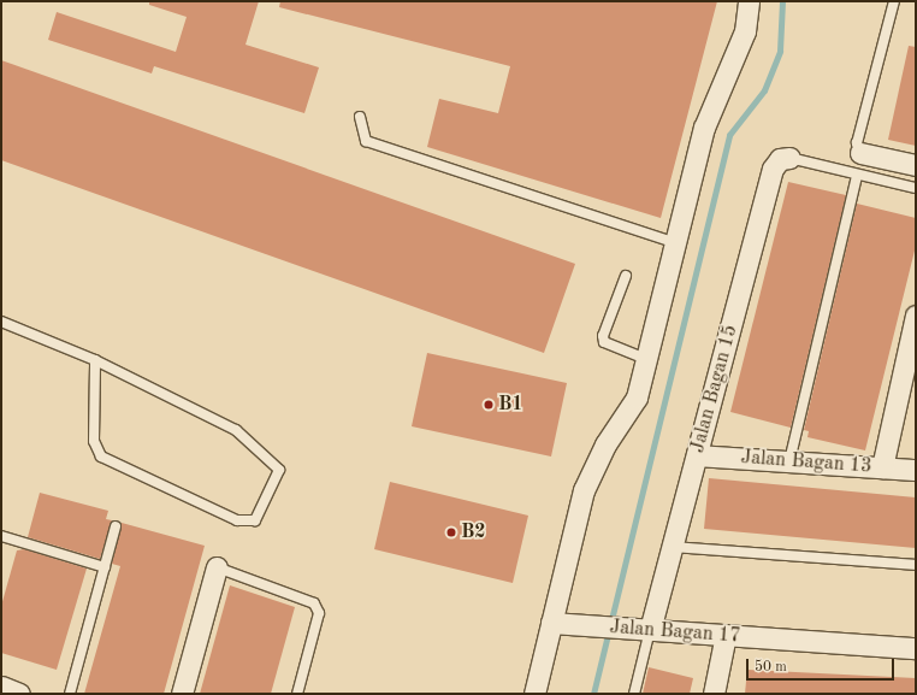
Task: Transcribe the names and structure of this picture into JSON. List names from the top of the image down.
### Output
{
  "streets": {
    "street": ["Jalan Bagan 15", "Jalan Bagan 13", "Jalan Bagan 17"]
  },
  "crossings": [
    ["Jalan Bagan 15", "Jalan Bagan 13"],
    ["Jalan Bagan 15", "Jalan Bagan 17"]
  ],
  "places": ["B1", "B2"],
  "scale_bar": "50 m"
}
